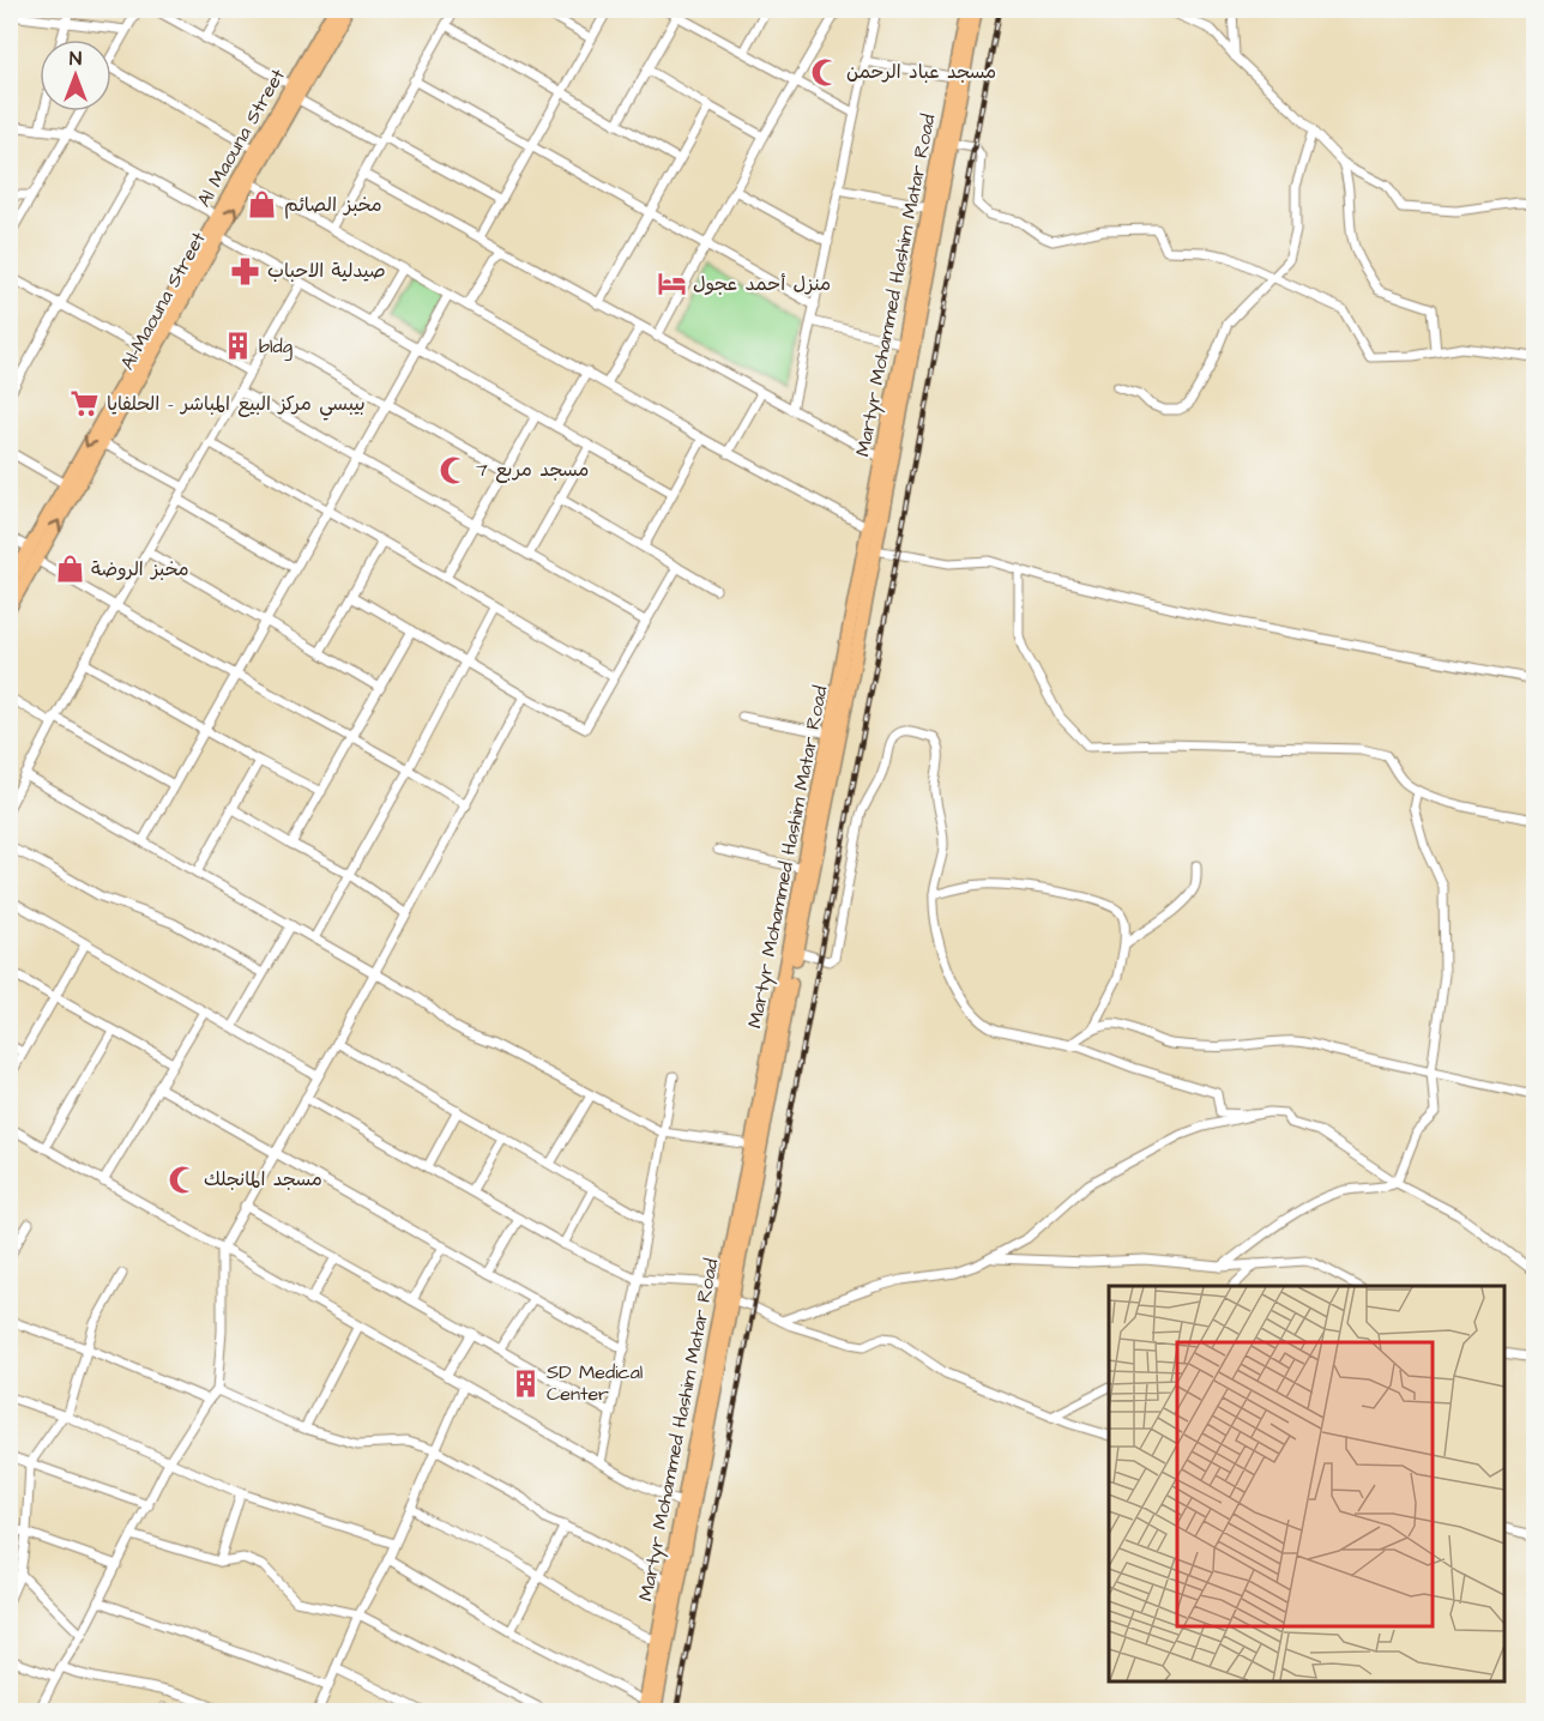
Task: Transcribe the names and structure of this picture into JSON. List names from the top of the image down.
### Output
{
  "streets": {
    "main road": ["Al Maouna Street", "Martyr Mohammed Hashim Matar Road", "Al-Maouna Street"]
  },
  "crossings": [
    ["Al Maouna Street", "Al-Maouna Street"]
  ],
  "places": {
    "mosque": ["مسجد عباد الرحمن", "مسجد مربع 7", "مسجد المانجلك"],
    "shop": ["مخبز الصائم", "مخبز الروضة"],
    "pharmacy": ["صيدلية الاحباب"],
    "hotel": ["منزل أحمد عجول"],
    "building": ["bldg", "SD Medical Center"],
    "supermarket": ["بيبسي مركز البيع المباشر - الحلفايا"]
  },
  "north": "top"
}
